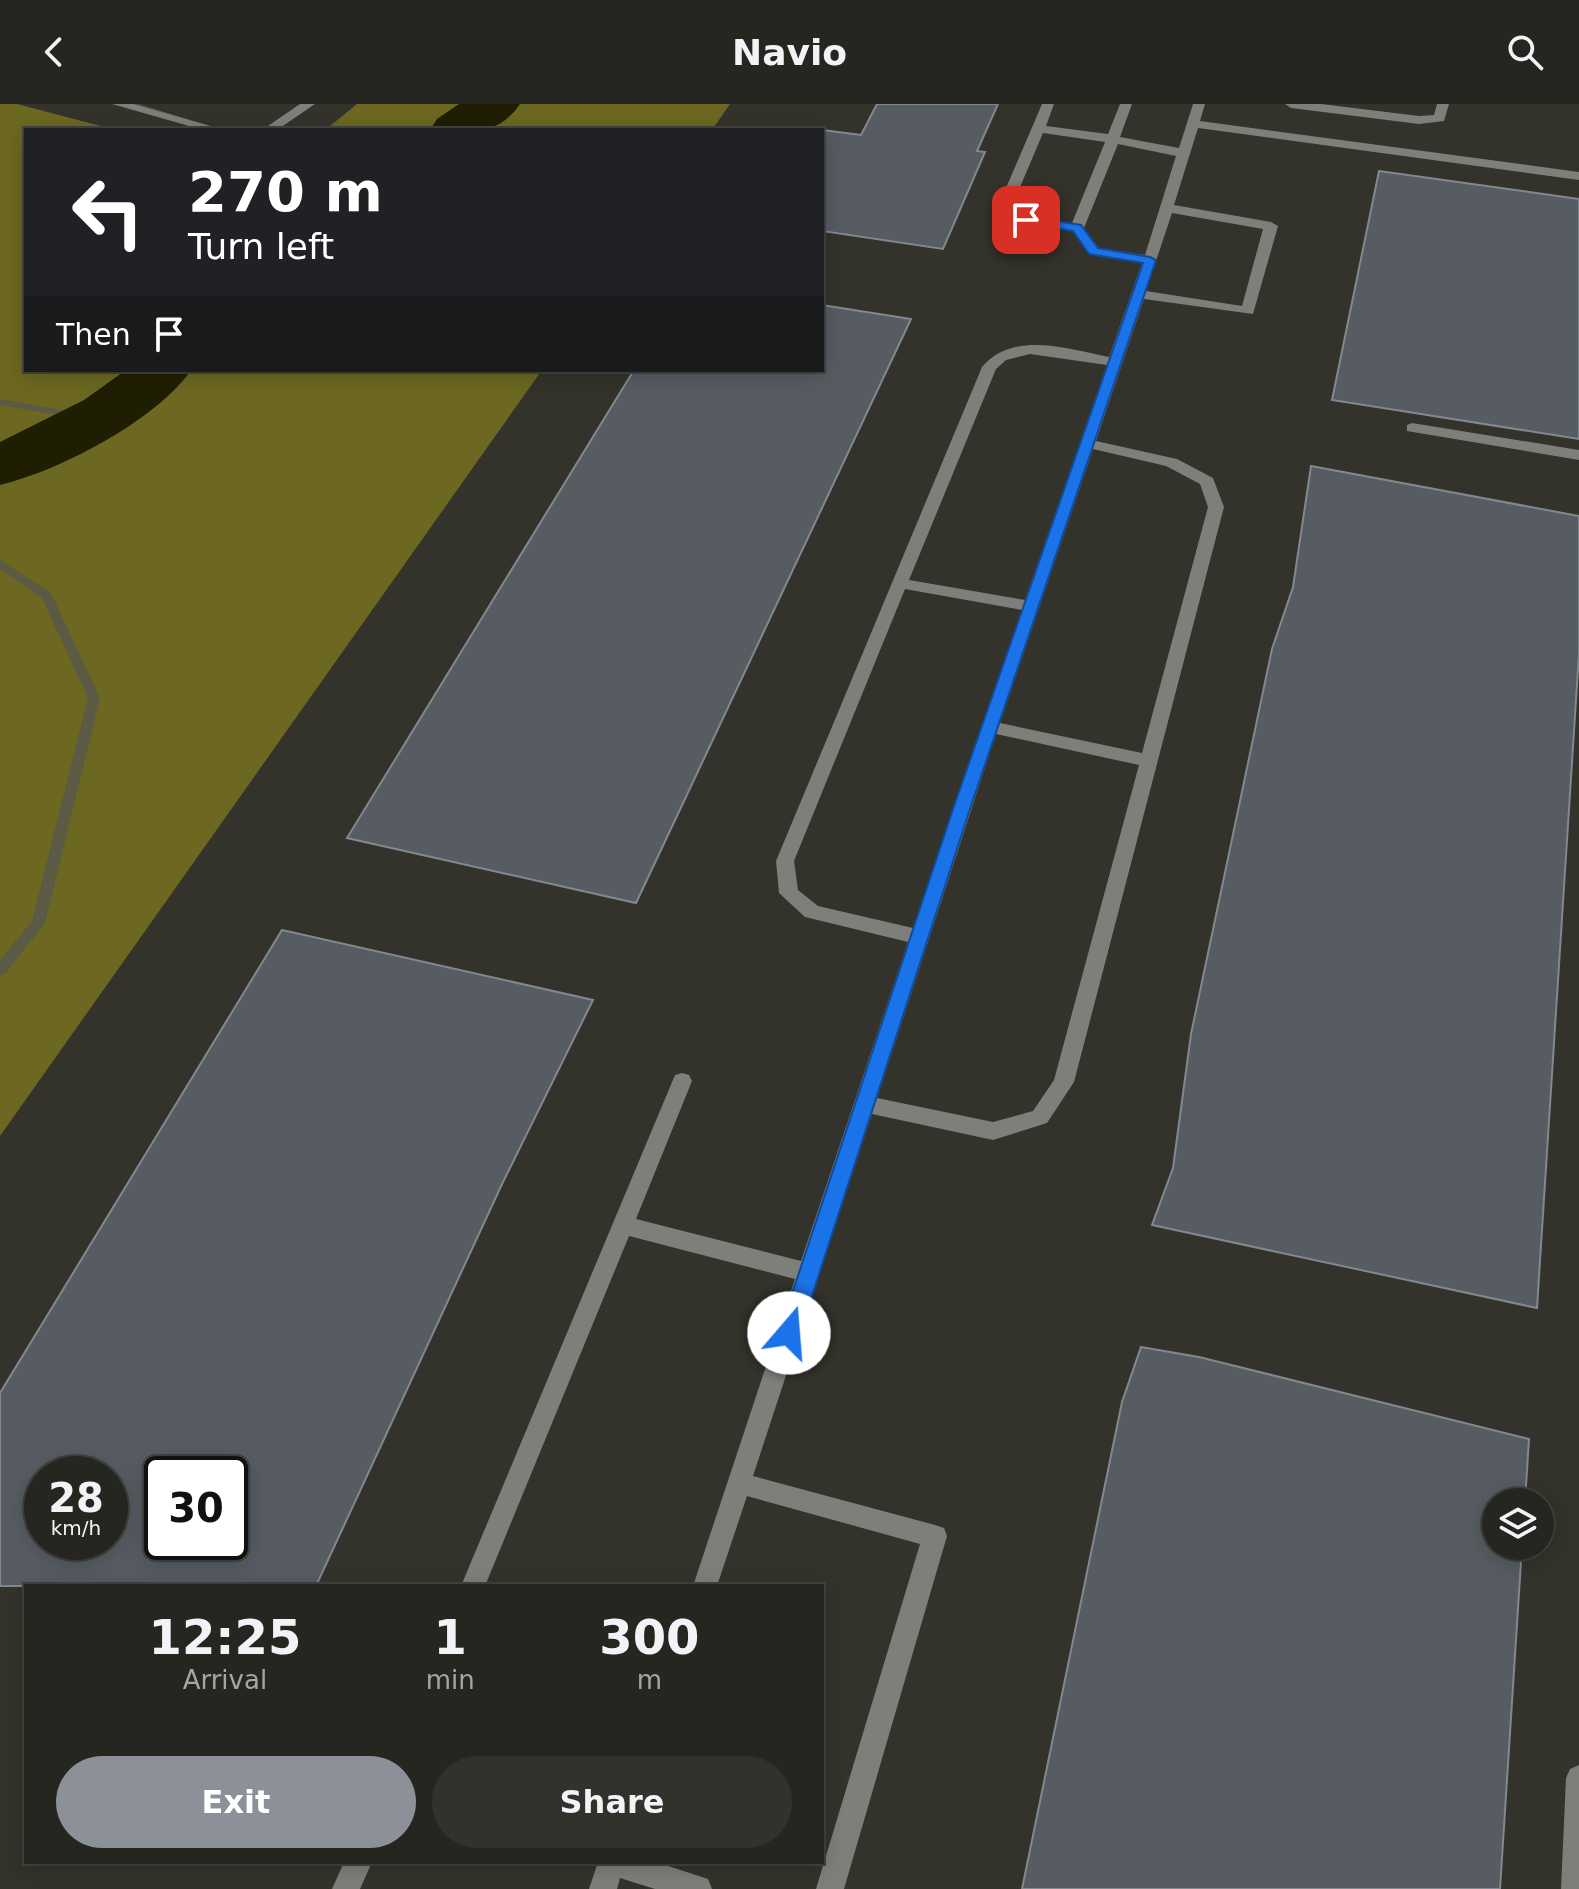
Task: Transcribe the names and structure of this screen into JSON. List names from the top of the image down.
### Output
{
  "page": {
    "header": "Navio",
    "turn": ["270 m", "Turn left"],
    "then": "Then",
    "speed": "28 km/h",
    "limit": "30",
    "eta": [
      "12:25",
      "Arrival",
      "1",
      "min",
      "300",
      "m"
    ],
    "buttons": ["Exit", "Share"]
  }
}
